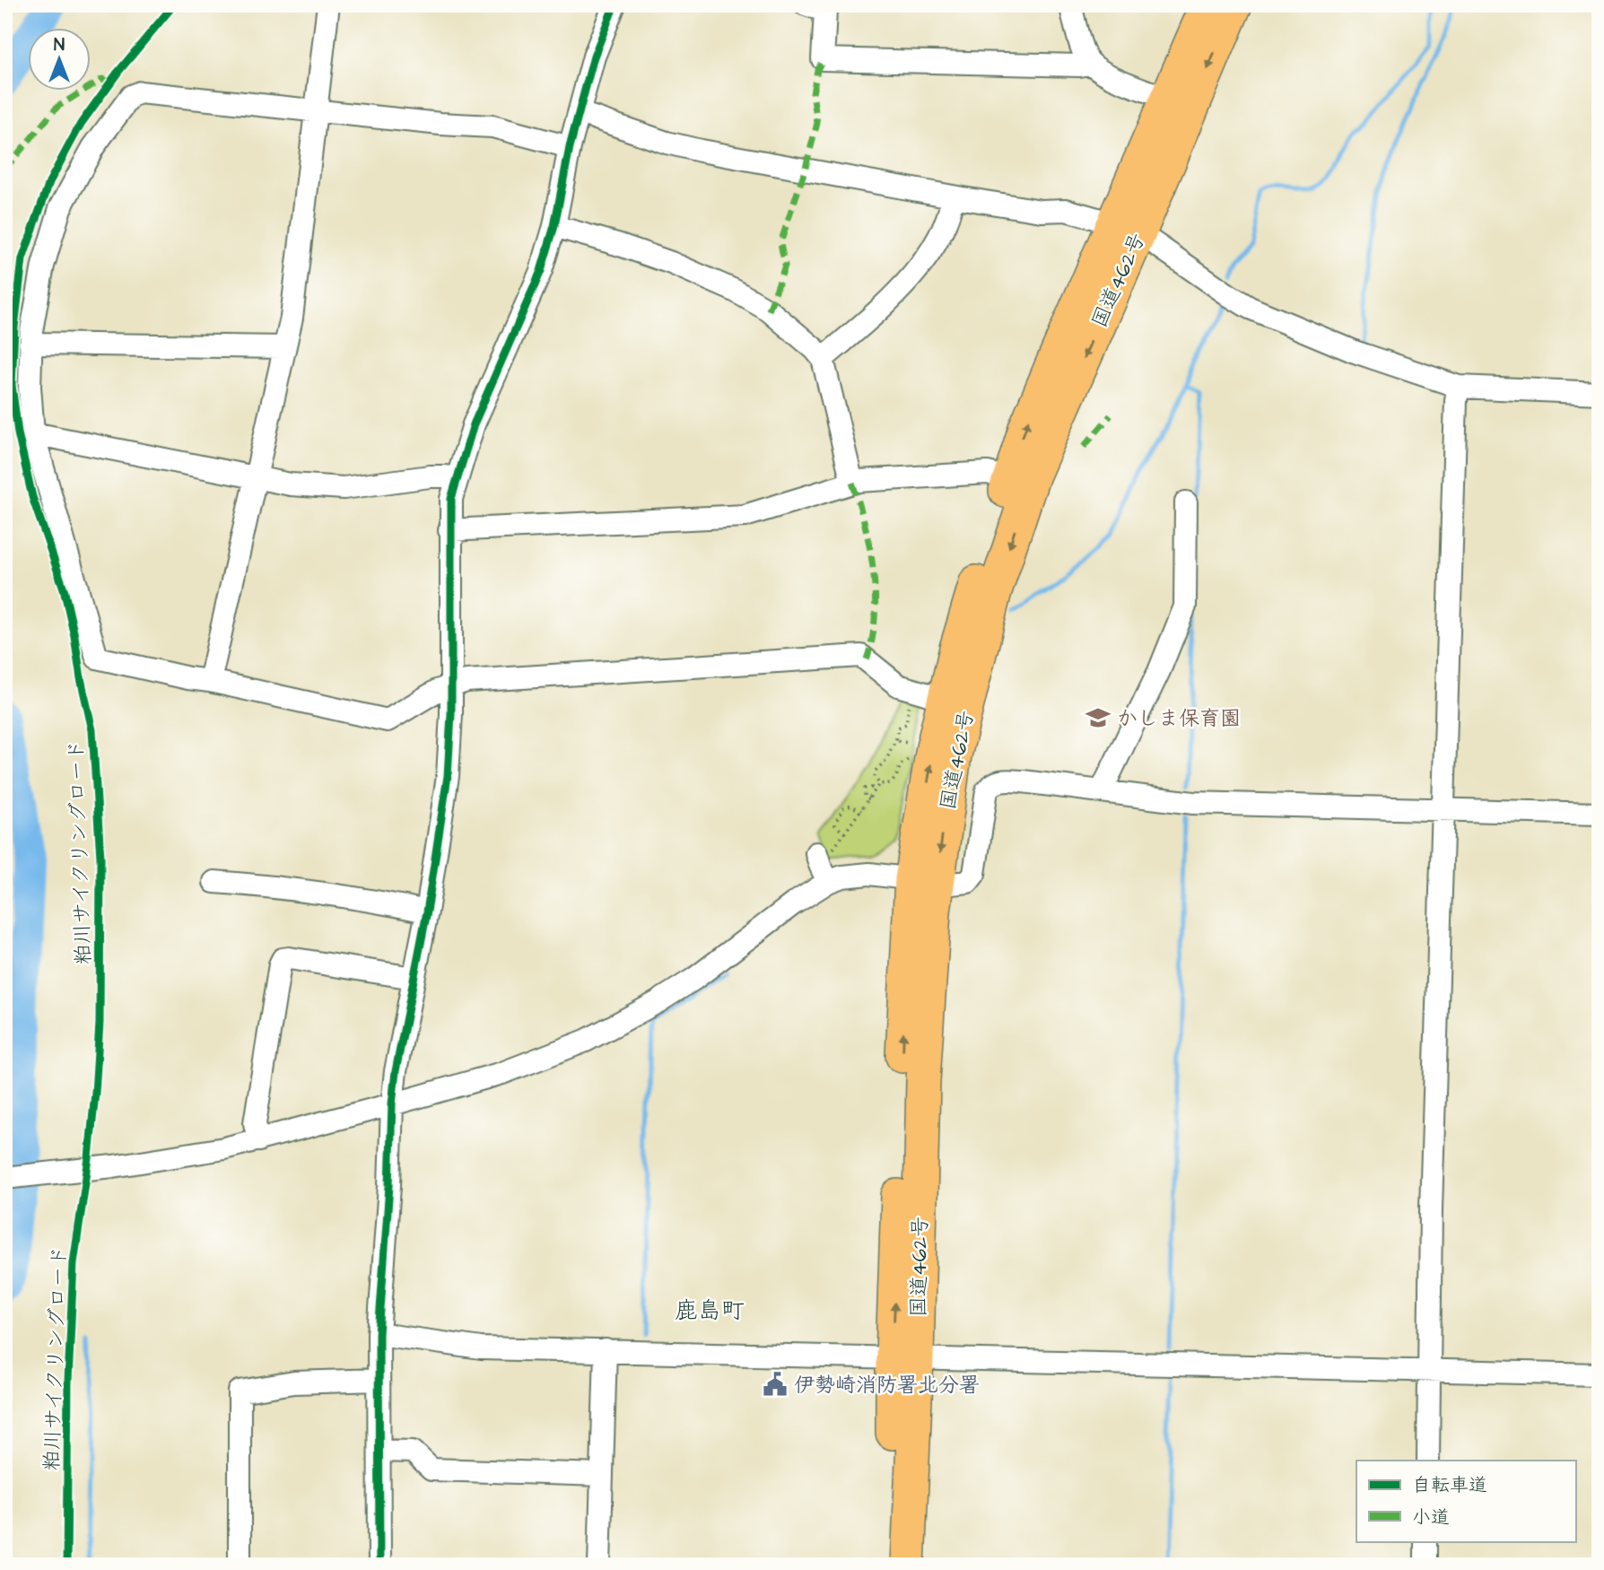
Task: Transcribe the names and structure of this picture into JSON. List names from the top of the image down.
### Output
{
  "streets": {
    "highway": ["国道462号"],
    "cycle path": ["粕川サイクリングロード"]
  },
  "districts": ["鹿島町"],
  "places": {
    "school or university": ["かしま保育園"],
    "public building": ["伊勢崎消防署北分署"]
  },
  "legend": ["自転車道", "小道"],
  "north": "top"
}
